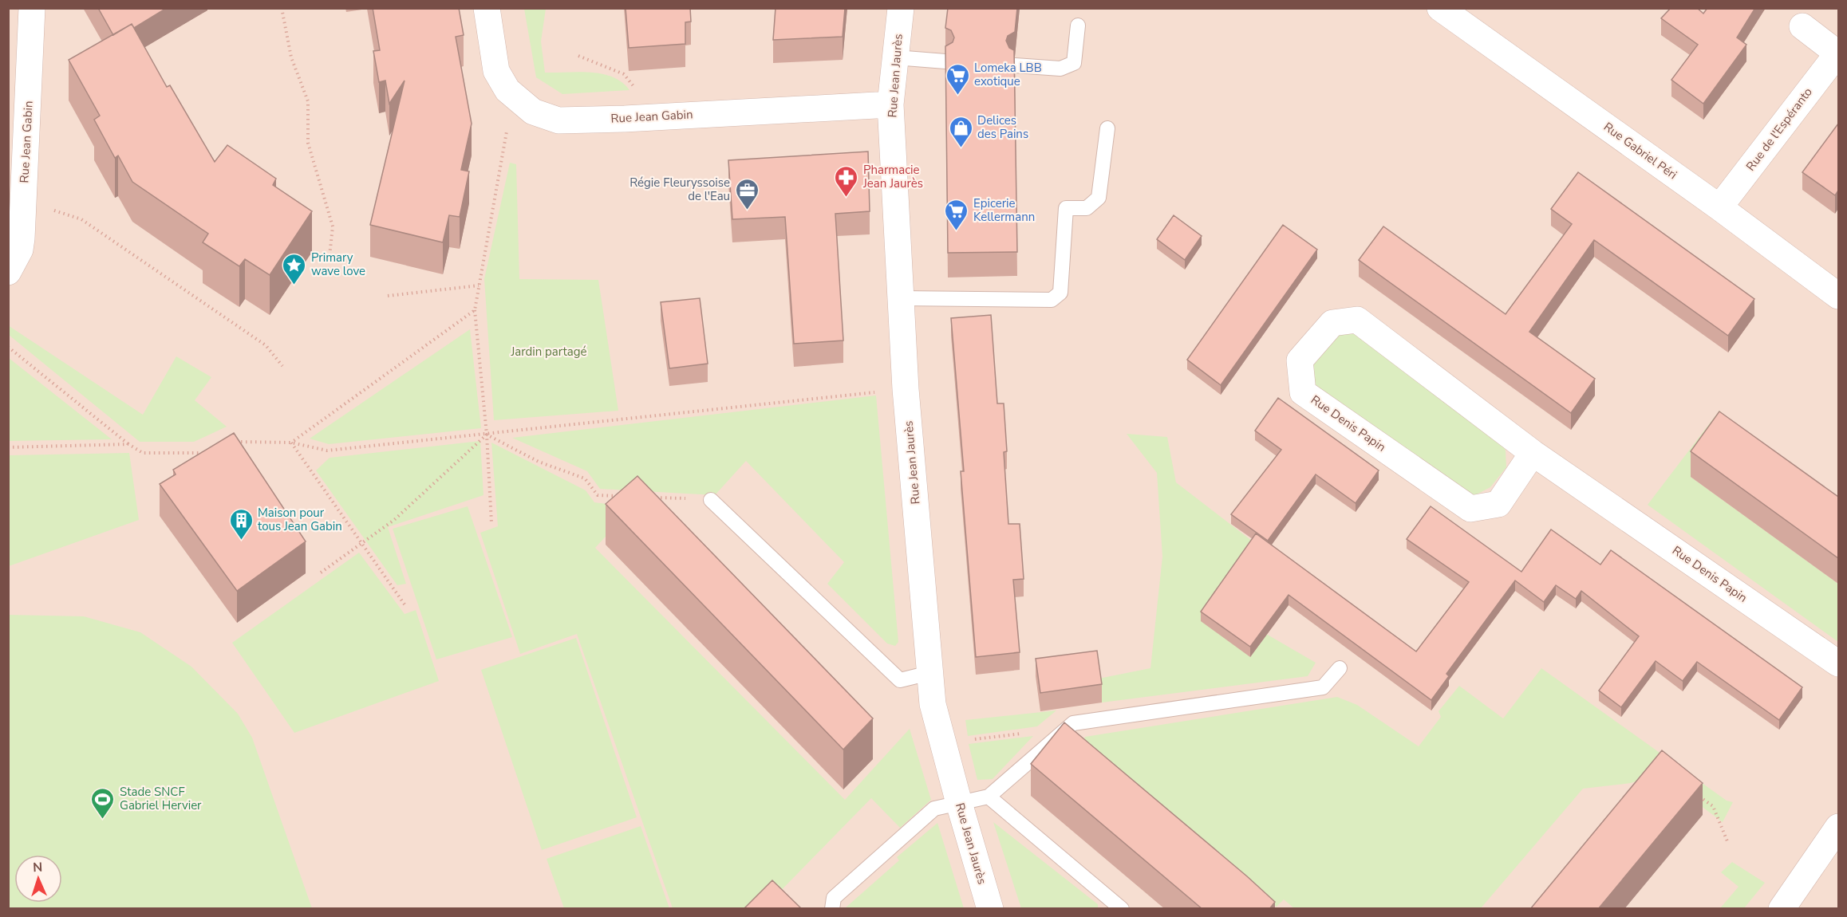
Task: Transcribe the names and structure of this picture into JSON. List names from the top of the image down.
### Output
{
  "streets": {
    "street": [
      "Rue Jean Jaurès",
      "Rue Jean Gabin",
      "Rue de l'Espéranto",
      "Rue Gabriel Péri",
      "Rue Denis Papin"
    ]
  },
  "crossings": [
    ["Rue Jean Jaurès", "Rue Jean Gabin"],
    ["Rue de l'Espéranto", "Rue Gabriel Péri"]
  ],
  "parks": ["Jardin partagé"],
  "places": {
    "supermarket": ["Lomeka LBB exotique", "Epicerie Kellermann"],
    "shop": ["Delices des Pains"],
    "pharmacy": ["Pharmacie Jean Jaurès"],
    "office": ["Régie Fleuryssoise de l'Eau"],
    "place": ["Primary wave love"],
    "building": ["Maison pour tous Jean Gabin"],
    "sports": ["Stade SNCF Gabriel Hervier"]
  },
  "north": "top"
}
